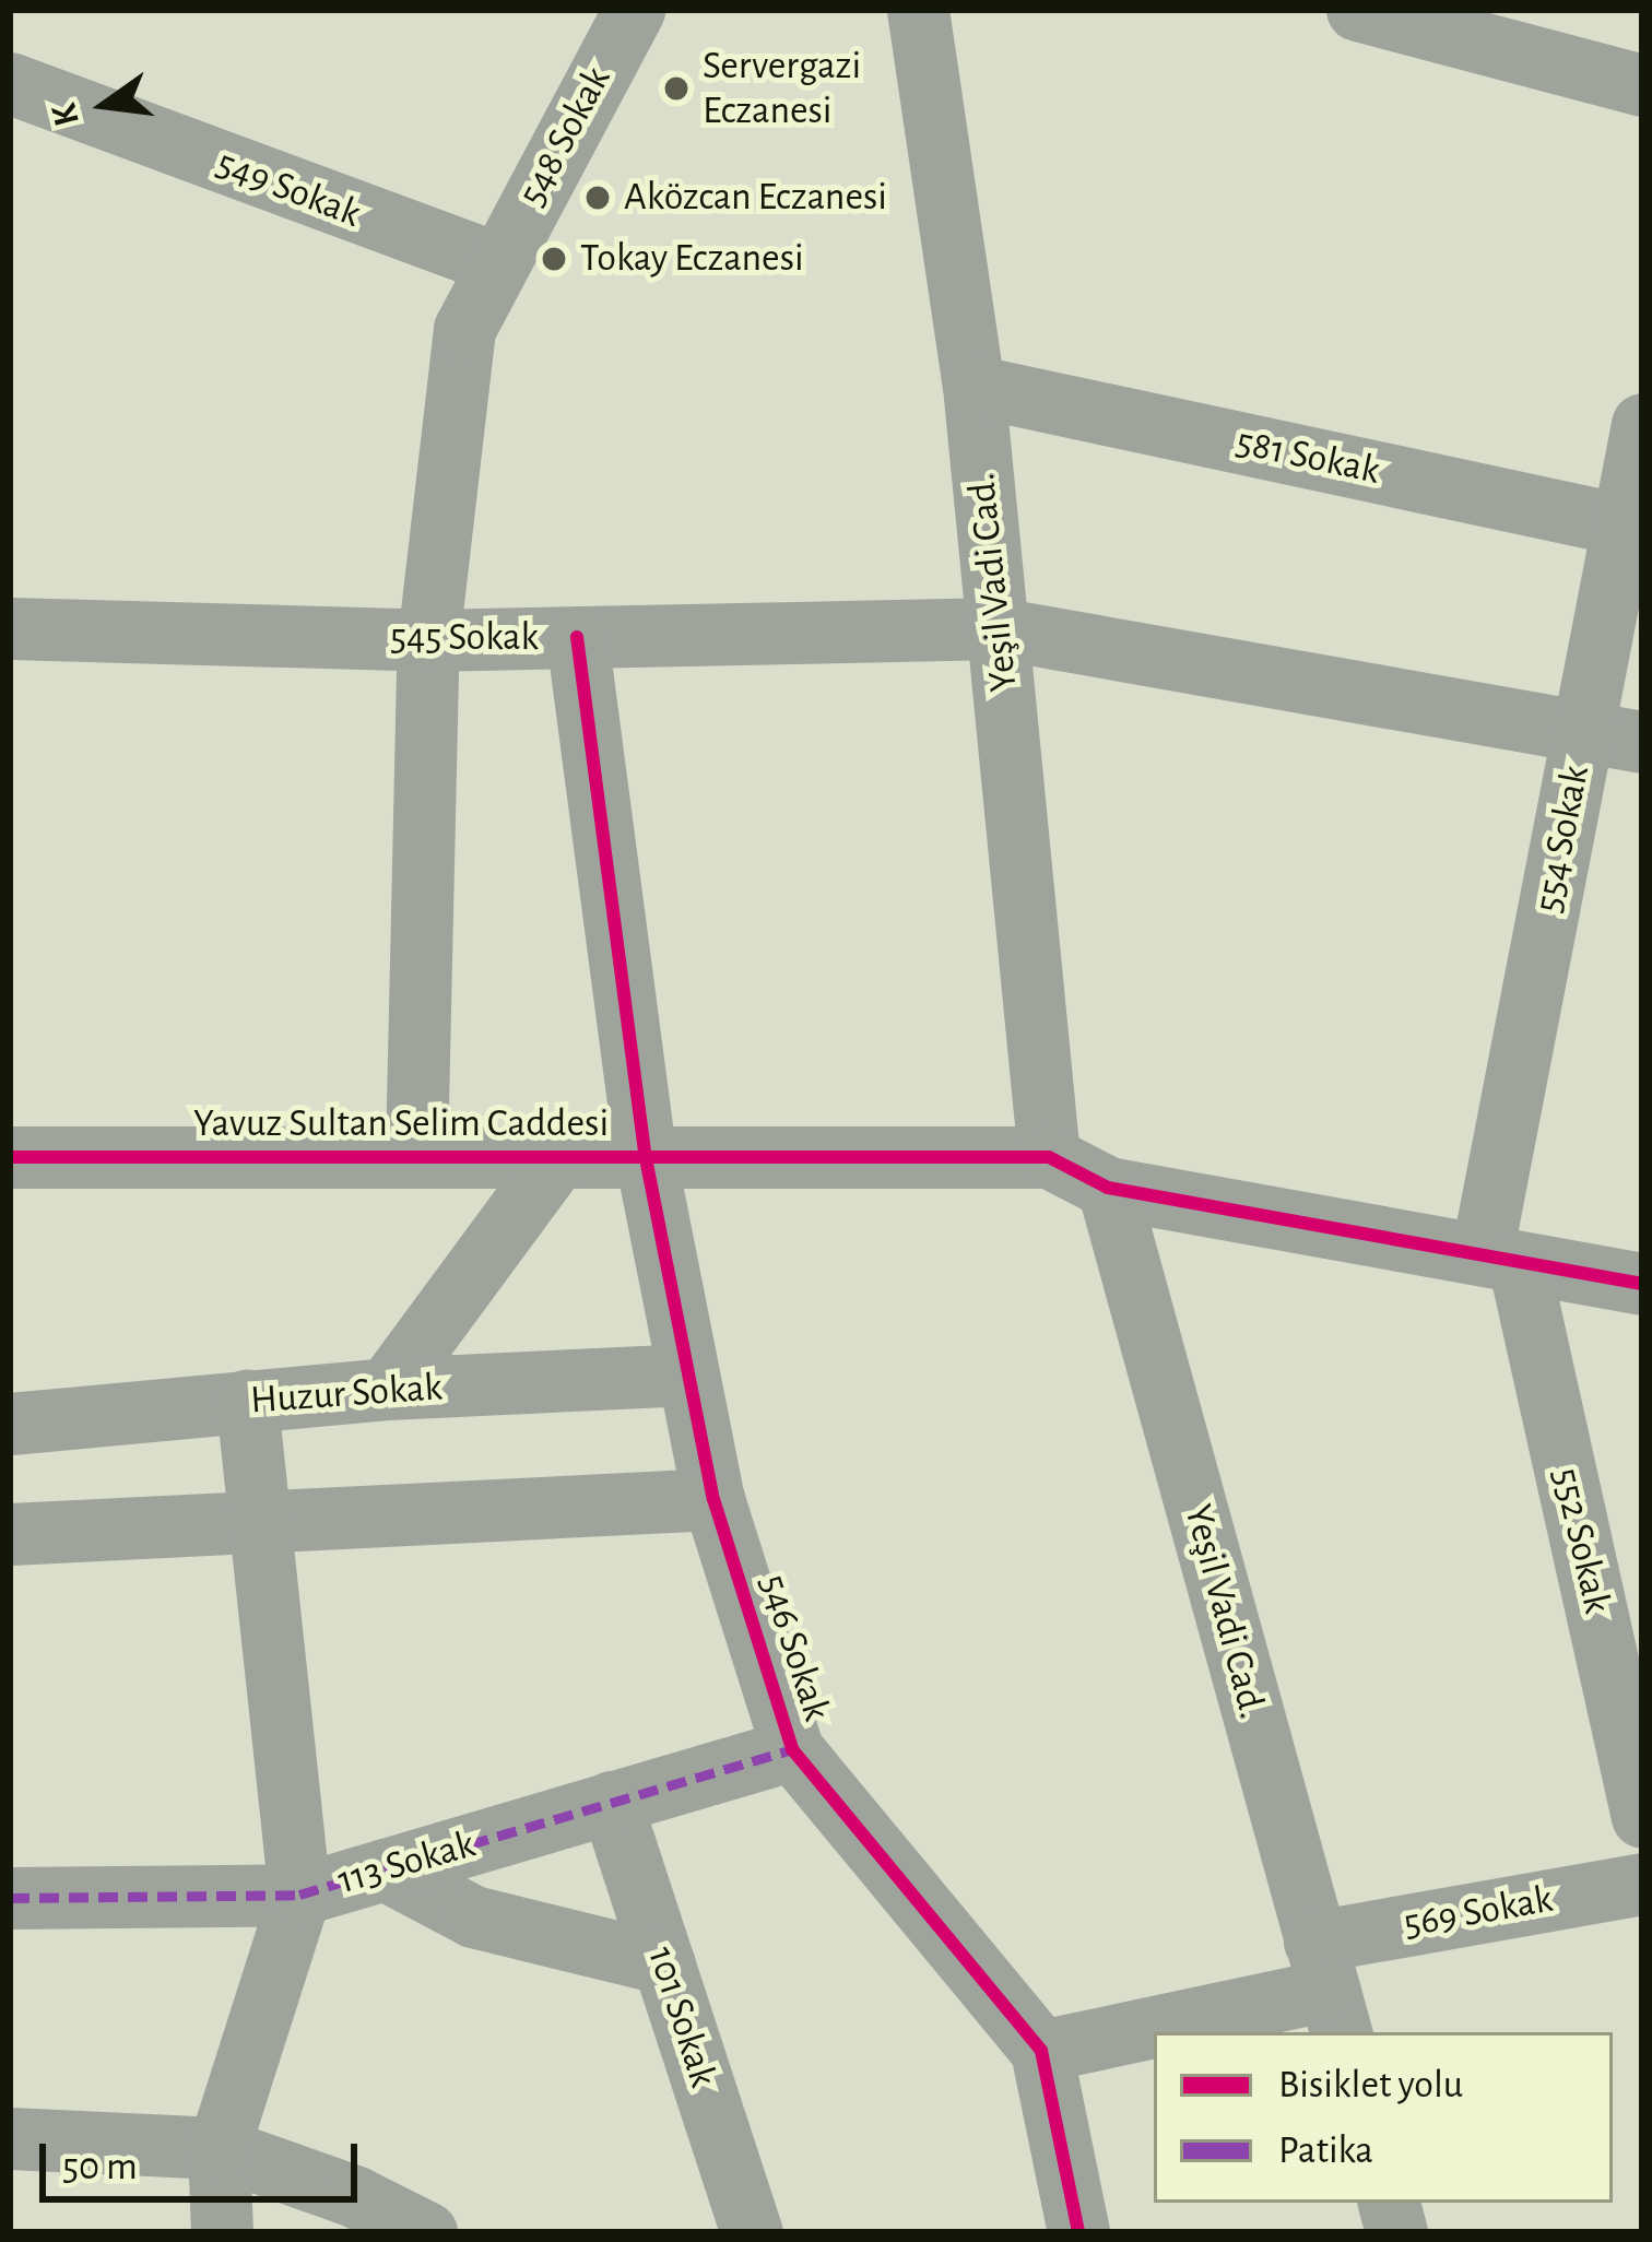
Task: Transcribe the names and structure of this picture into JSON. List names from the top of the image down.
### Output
{
  "streets": {
    "street": [
      "548 Sokak",
      "549 Sokak",
      "581 Sokak",
      "Yeşil Vadi Cad.",
      "545 Sokak",
      "554 Sokak",
      "Yavuz Sultan Selim Caddesi",
      "Huzur Sokak",
      "552 Sokak",
      "546 Sokak",
      "113 Sokak",
      "569 Sokak",
      "101 Sokak"
    ]
  },
  "crossings": [
    ["548 Sokak", "549 Sokak"],
    ["548 Sokak", "545 Sokak"],
    ["548 Sokak", "Yavuz Sultan Selim Caddesi"],
    ["581 Sokak", "Yeşil Vadi Cad."],
    ["581 Sokak", "554 Sokak"],
    ["Yeşil Vadi Cad.", "545 Sokak"],
    ["Yeşil Vadi Cad.", "Yavuz Sultan Selim Caddesi"],
    ["Yeşil Vadi Cad.", "569 Sokak"],
    ["545 Sokak", "546 Sokak"],
    ["554 Sokak", "Yavuz Sultan Selim Caddesi"],
    ["554 Sokak", "552 Sokak"],
    ["Yavuz Sultan Selim Caddesi", "552 Sokak"],
    ["Yavuz Sultan Selim Caddesi", "546 Sokak"],
    ["Huzur Sokak", "546 Sokak"],
    ["546 Sokak", "113 Sokak"],
    ["546 Sokak", "569 Sokak"],
    ["113 Sokak", "101 Sokak"]
  ],
  "places": ["Servergazi Eczanesi", "Aközcan Eczanesi", "Tokay Eczanesi"],
  "legend": ["Bisiklet yolu", "Patika"],
  "scale_bar": "50 m",
  "north": "left"
}
